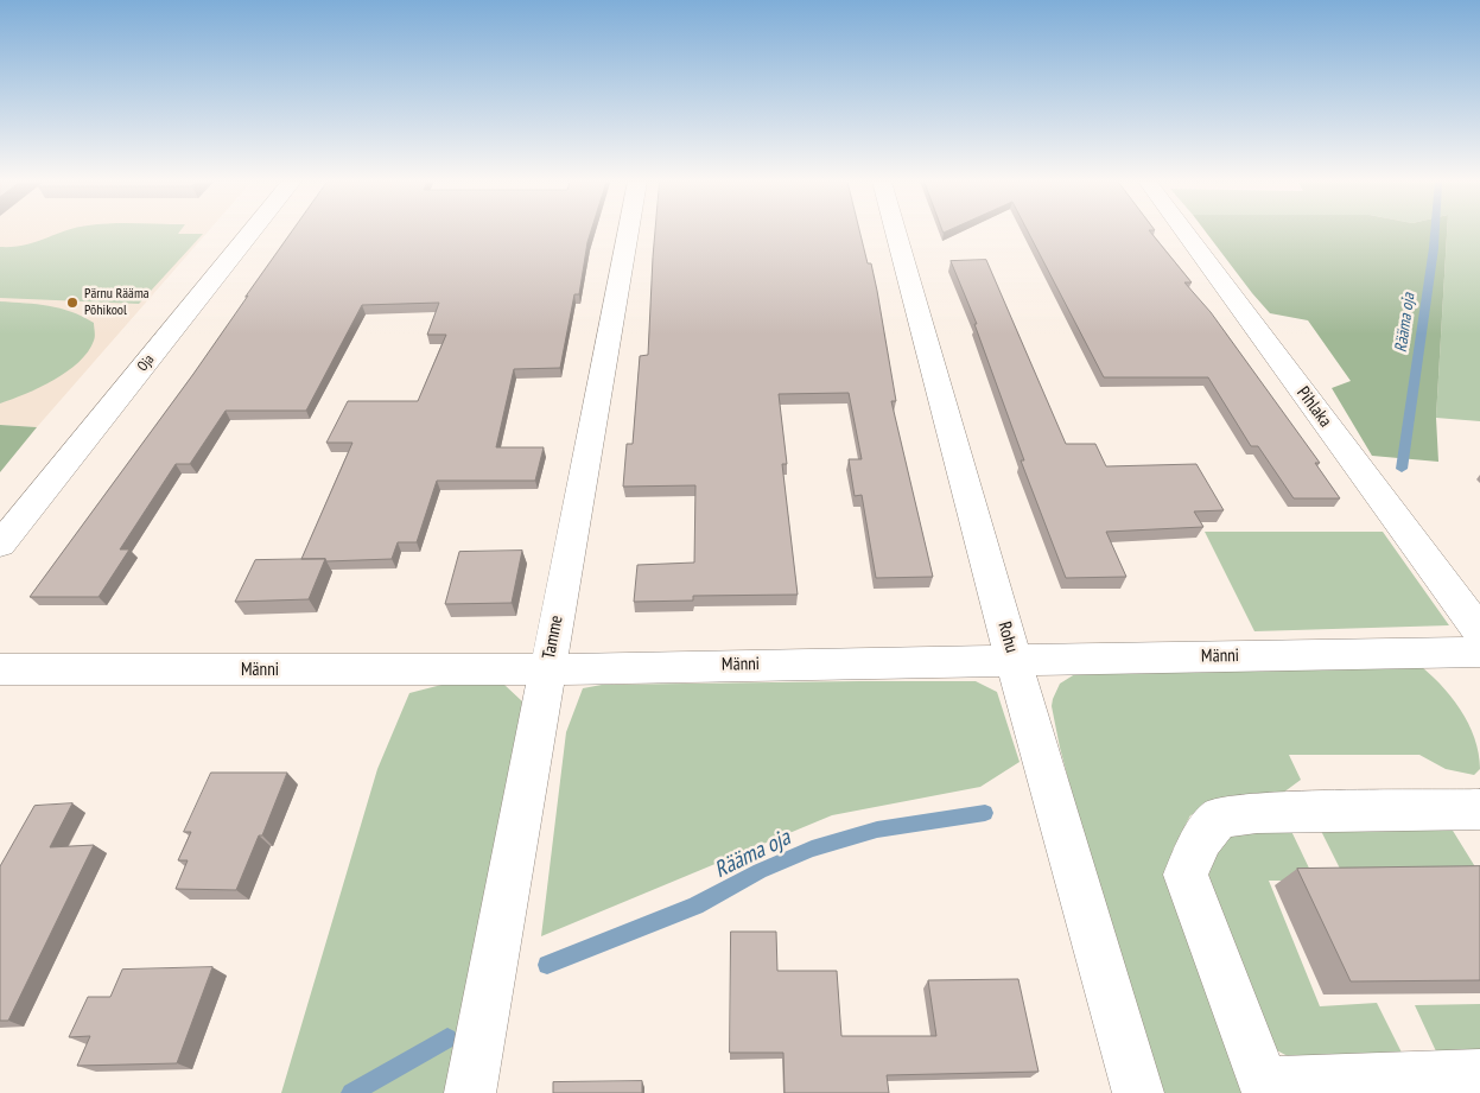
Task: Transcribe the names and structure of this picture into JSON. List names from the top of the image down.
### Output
{
  "streets": {
    "street": [
      "Oja",
      "Pihlaka",
      "Tamme",
      "Rohu",
      "Männi"
    ]
  },
  "crossings": [
    ["Tamme", "Männi"],
    ["Rohu", "Männi"]
  ],
  "water": ["Rääma oja"],
  "places": ["Pärnu Rääma Põhikool"]
}
